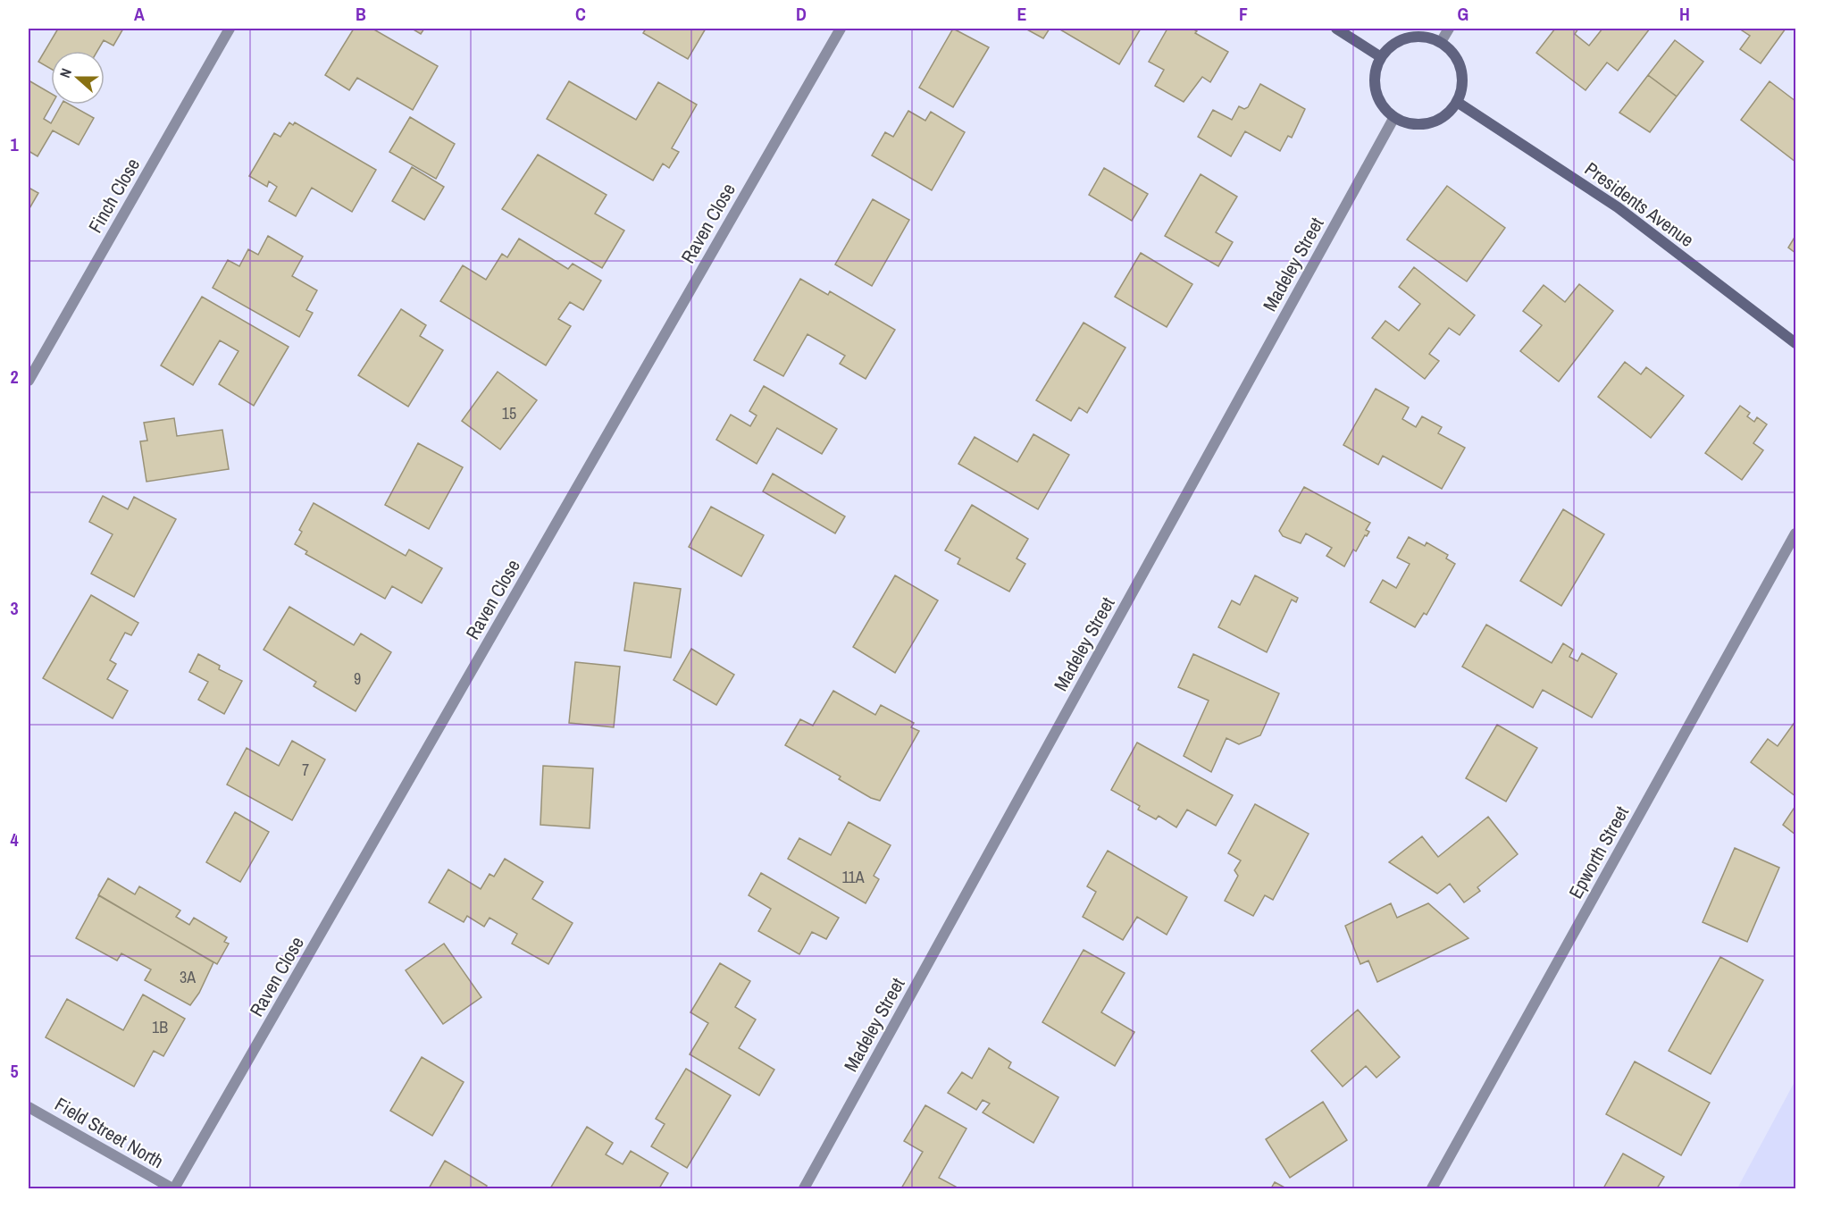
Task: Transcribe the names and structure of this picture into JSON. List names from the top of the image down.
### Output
{
  "streets": {
    "street": [
      "Finch Close",
      "Presidents Avenue",
      "Raven Close",
      "Madeley Street",
      "Epworth Street",
      "Field Street North"
    ]
  },
  "crossings": [
    ["Presidents Avenue", "Madeley Street"],
    ["Raven Close", "Field Street North"]
  ],
  "house_numbers": [
    "15",
    "9",
    "7",
    "11A",
    "3A",
    "1B"
  ],
  "north": "left",
  "grid": {
    "columns": [
      "A",
      "B",
      "C",
      "D",
      "E",
      "F",
      "G",
      "H"
    ],
    "rows": [
      "1",
      "2",
      "3",
      "4",
      "5"
    ]
  }
}
